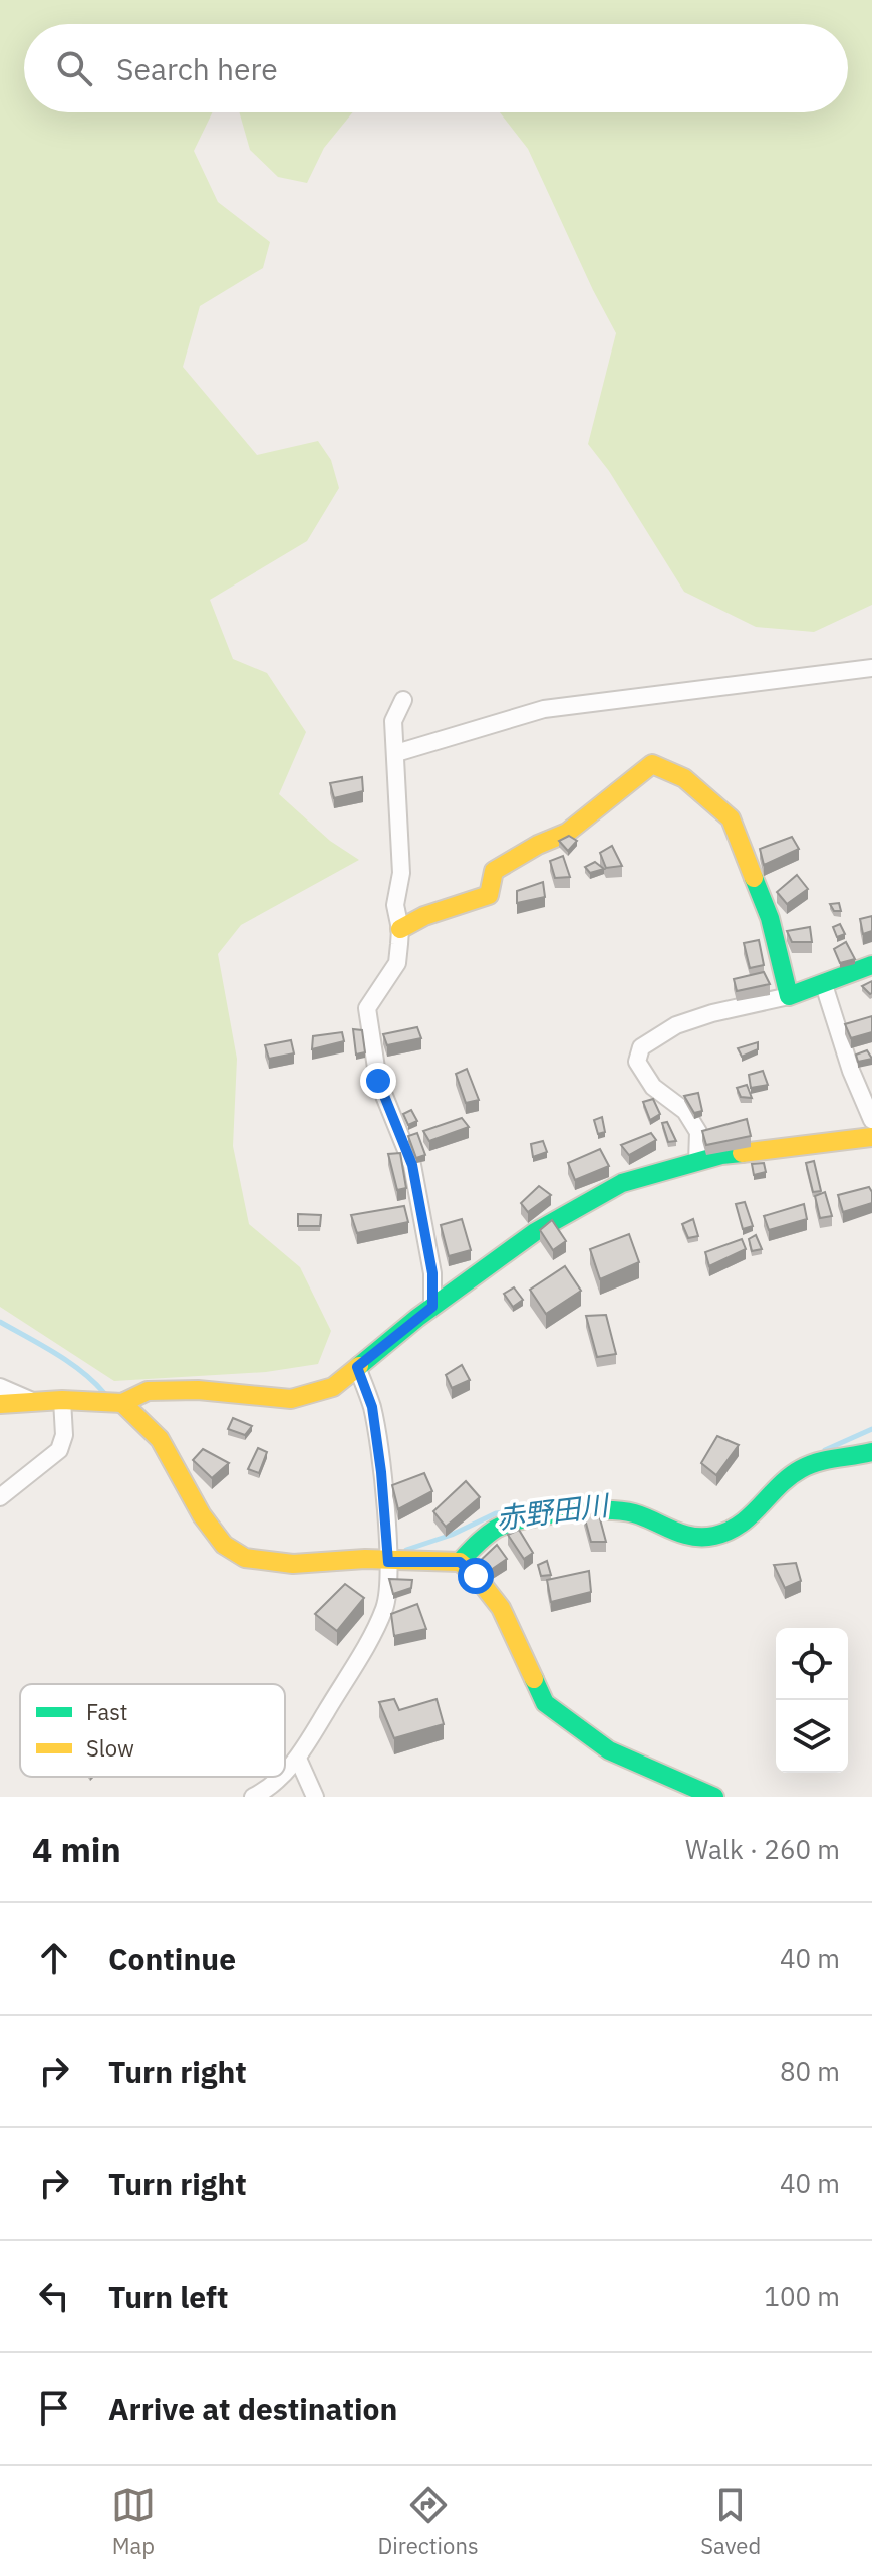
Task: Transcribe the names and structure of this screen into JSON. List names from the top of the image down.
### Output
{
  "water": ["赤野田川"],
  "legend": ["Fast", "Slow"],
  "page": {
    "search": "Search here",
    "heading": ["4 min", "Walk · 260 m"],
    "list": [
      ["Continue", "40 m"],
      ["Turn right", "80 m"],
      ["Turn right", "40 m"],
      ["Turn left", "100 m"],
      "Arrive at destination"
    ],
    "nav": ["Map", "Directions", "Saved"]
  }
}
